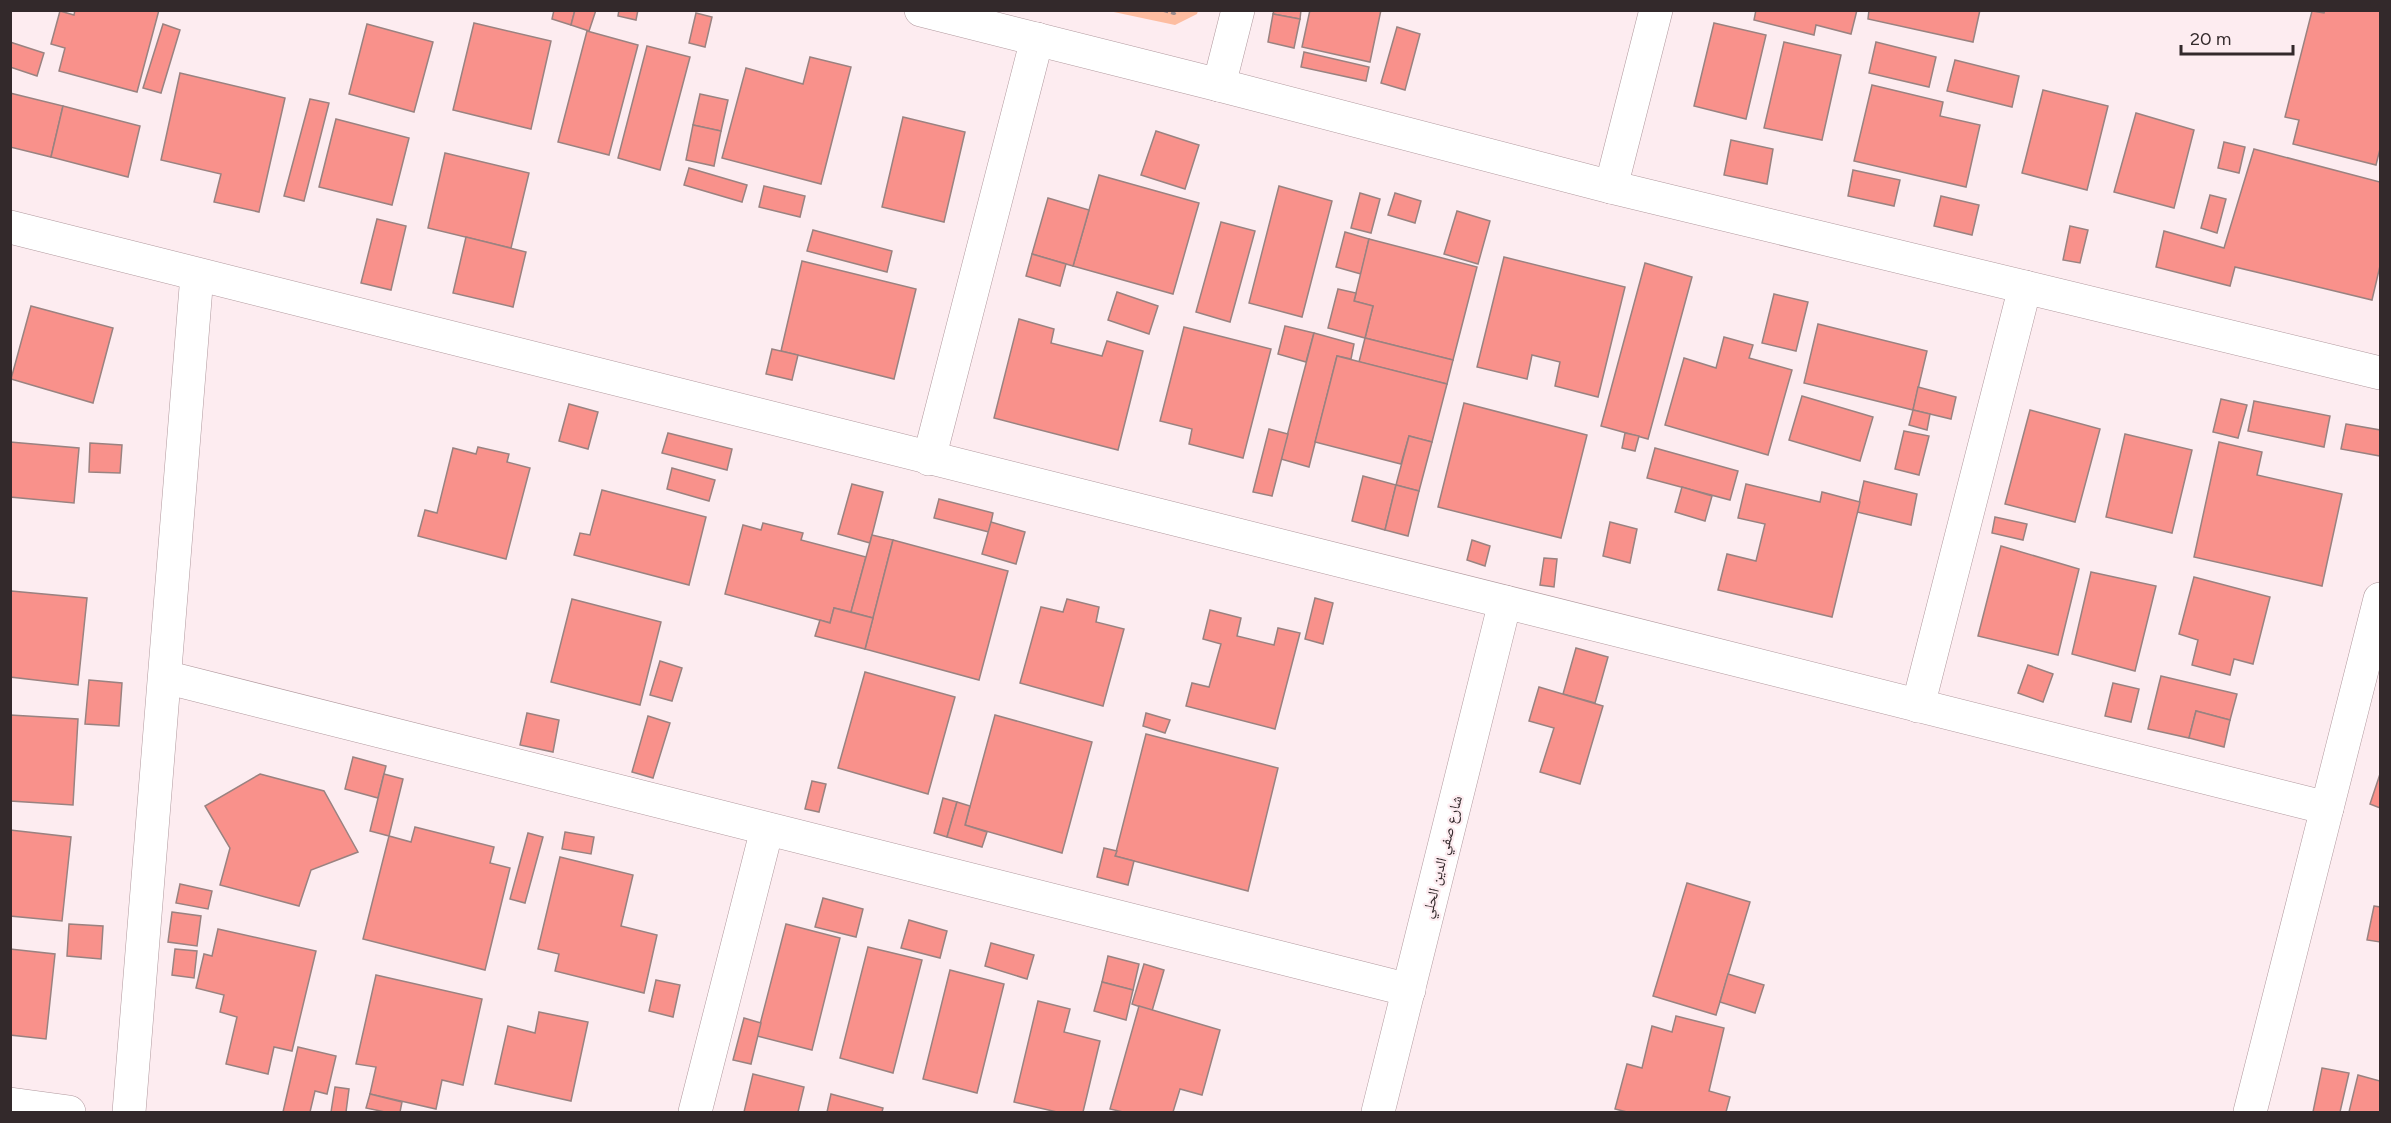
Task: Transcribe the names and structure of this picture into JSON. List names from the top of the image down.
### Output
{
  "streets": {
    "street": ["شارع صفي الدين الحلي"]
  },
  "scale_bar": "20 m"
}
